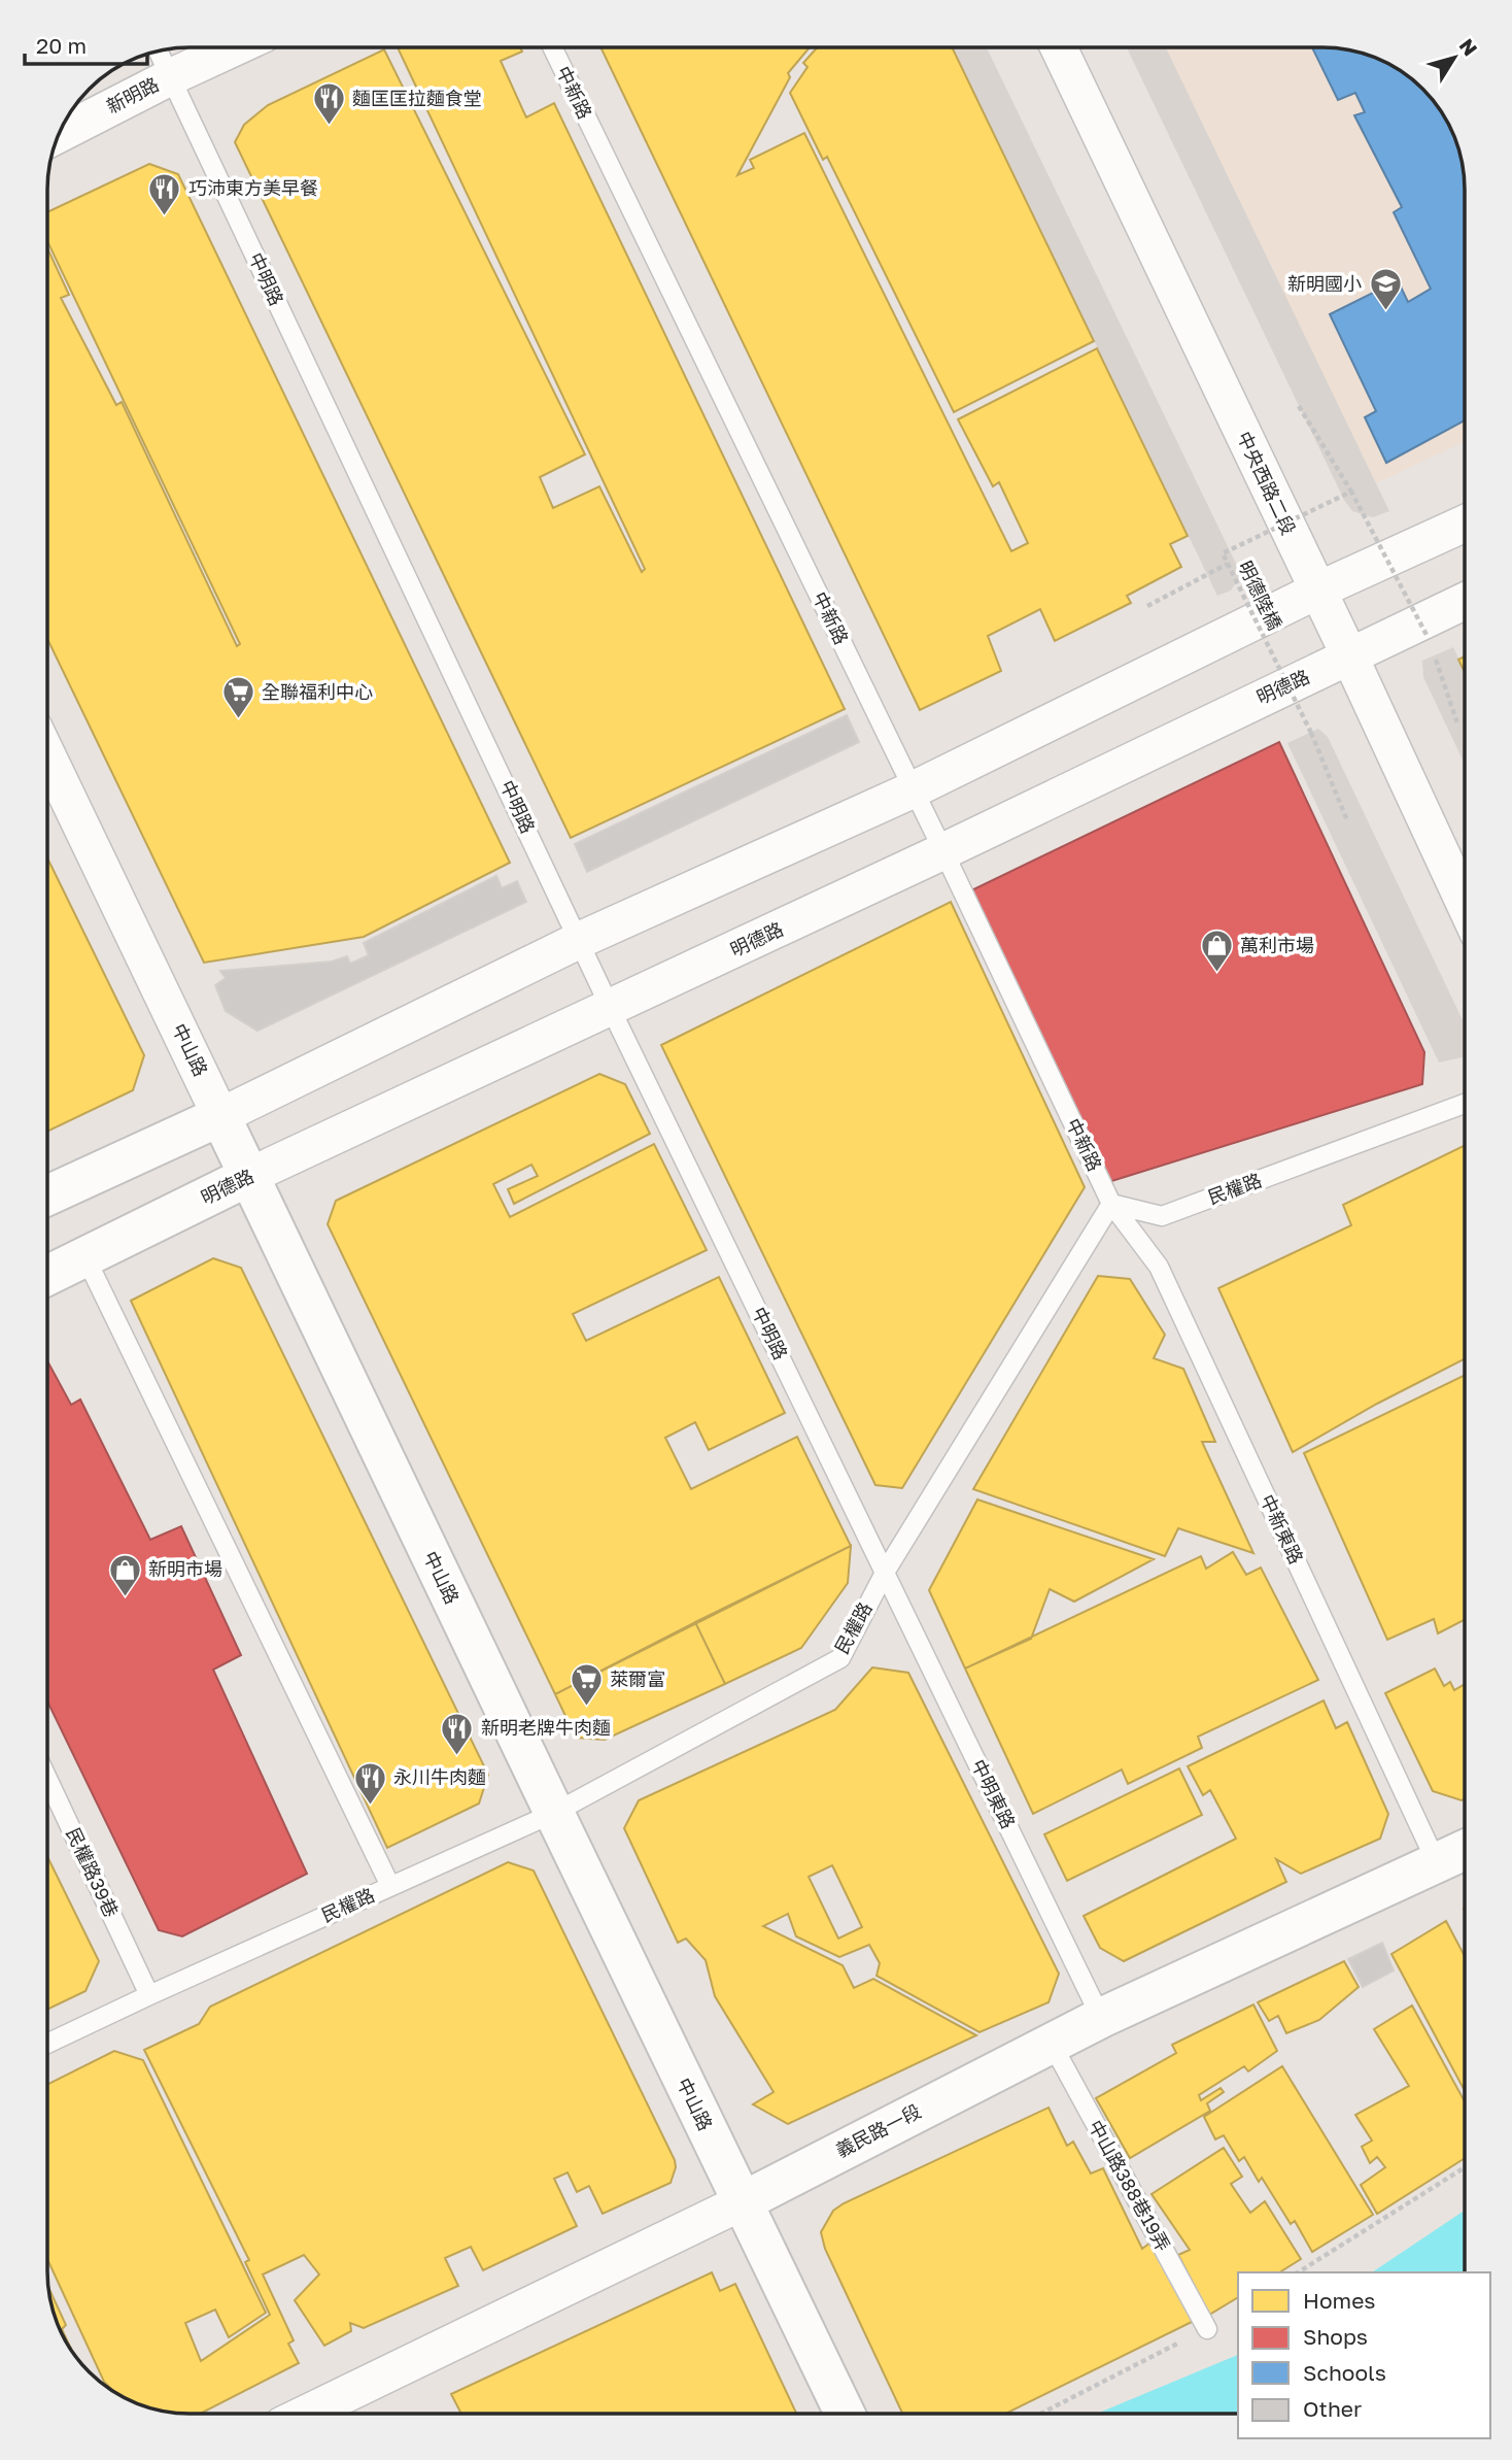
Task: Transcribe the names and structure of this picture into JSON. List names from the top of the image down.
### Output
{
  "streets": {
    "main road": ["明德路", "中山路", "義民路一段"],
    "street": ["新明路", "中央西路二段"],
    "lane": [
      "中新路",
      "中明路",
      "民權路",
      "中新東路",
      "中明東路",
      "民權路39巷",
      "中山路388巷19弄"
    ],
    "path": ["明德陸橋"]
  },
  "crossings": [
    ["中新路", "明德路"],
    ["中新路", "民權路"],
    ["中新路", "中新東路"],
    ["新明路", "中明路"],
    ["中明路", "明德路"],
    ["中明路", "民權路"],
    ["中明路", "中明東路"],
    ["中央西路二段", "明德路"],
    ["明德路", "中山路"],
    ["中山路", "民權路"],
    ["中山路", "義民路一段"],
    ["民權路", "中新東路"],
    ["民權路", "中明東路"],
    ["民權路", "民權路39巷"],
    ["中新東路", "義民路一段"],
    ["中明東路", "義民路一段"],
    ["義民路一段", "中山路388巷19弄"]
  ],
  "places": {
    "restaurant": [
      "麵匡匡拉麵食堂",
      "巧沛東方美早餐",
      "新明老牌牛肉麵",
      "永川牛肉麵"
    ],
    "school or university": ["新明國小"],
    "supermarket": ["全聯福利中心", "萊爾富"],
    "shop": ["萬利市場", "新明市場"]
  },
  "legend": [
    "Homes",
    "Shops",
    "Schools",
    "Other"
  ],
  "scale_bar": "20 m",
  "north": "top right"
}
